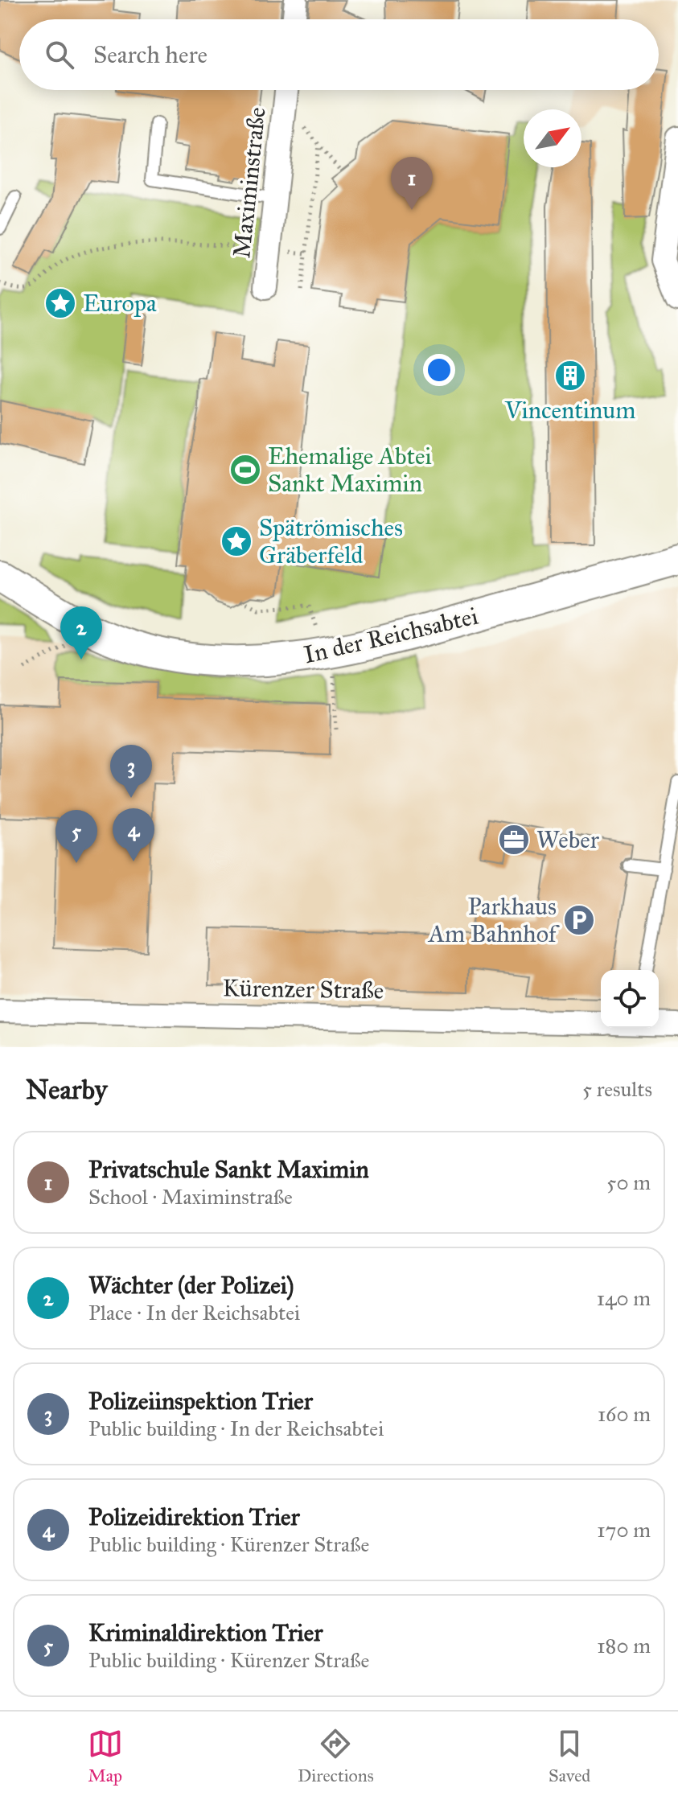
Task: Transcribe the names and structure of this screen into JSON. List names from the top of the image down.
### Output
{
  "streets": {
    "main road": ["In der Reichsabtei"],
    "street": ["Maximinstraße", "Kürenzer Straße"]
  },
  "places": {
    "place": ["Europa", "Spätrömisches Gräberfeld"],
    "building": ["Vincentinum"],
    "sports": ["Ehemalige Abtei Sankt Maximin"],
    "office": ["Weber"],
    "parking": ["Parkhaus Am Bahnhof"]
  },
  "north": "top right",
  "page": {
    "search": "Search here",
    "pins": [
      "1",
      "2",
      "3",
      "4",
      "5"
    ],
    "heading": ["Nearby", "5 results"],
    "list": [
      {
        "mark": "1",
        "name": "Privatschule Sankt Maximin",
        "note": "School · Maximinstraße",
        "value": "50 m"
      },
      {
        "mark": "2",
        "name": "Wächter (der Polizei)",
        "note": "Place · In der Reichsabtei",
        "value": "140 m"
      },
      {
        "mark": "3",
        "name": "Polizeiinspektion Trier",
        "note": "Public building · In der Reichsabtei",
        "value": "160 m"
      },
      {
        "mark": "4",
        "name": "Polizeidirektion Trier",
        "note": "Public building · Kürenzer Straße",
        "value": "170 m"
      },
      {
        "mark": "5",
        "name": "Kriminaldirektion Trier",
        "note": "Public building · Kürenzer Straße",
        "value": "180 m"
      }
    ],
    "nav": ["Map", "Directions", "Saved"]
  }
}
